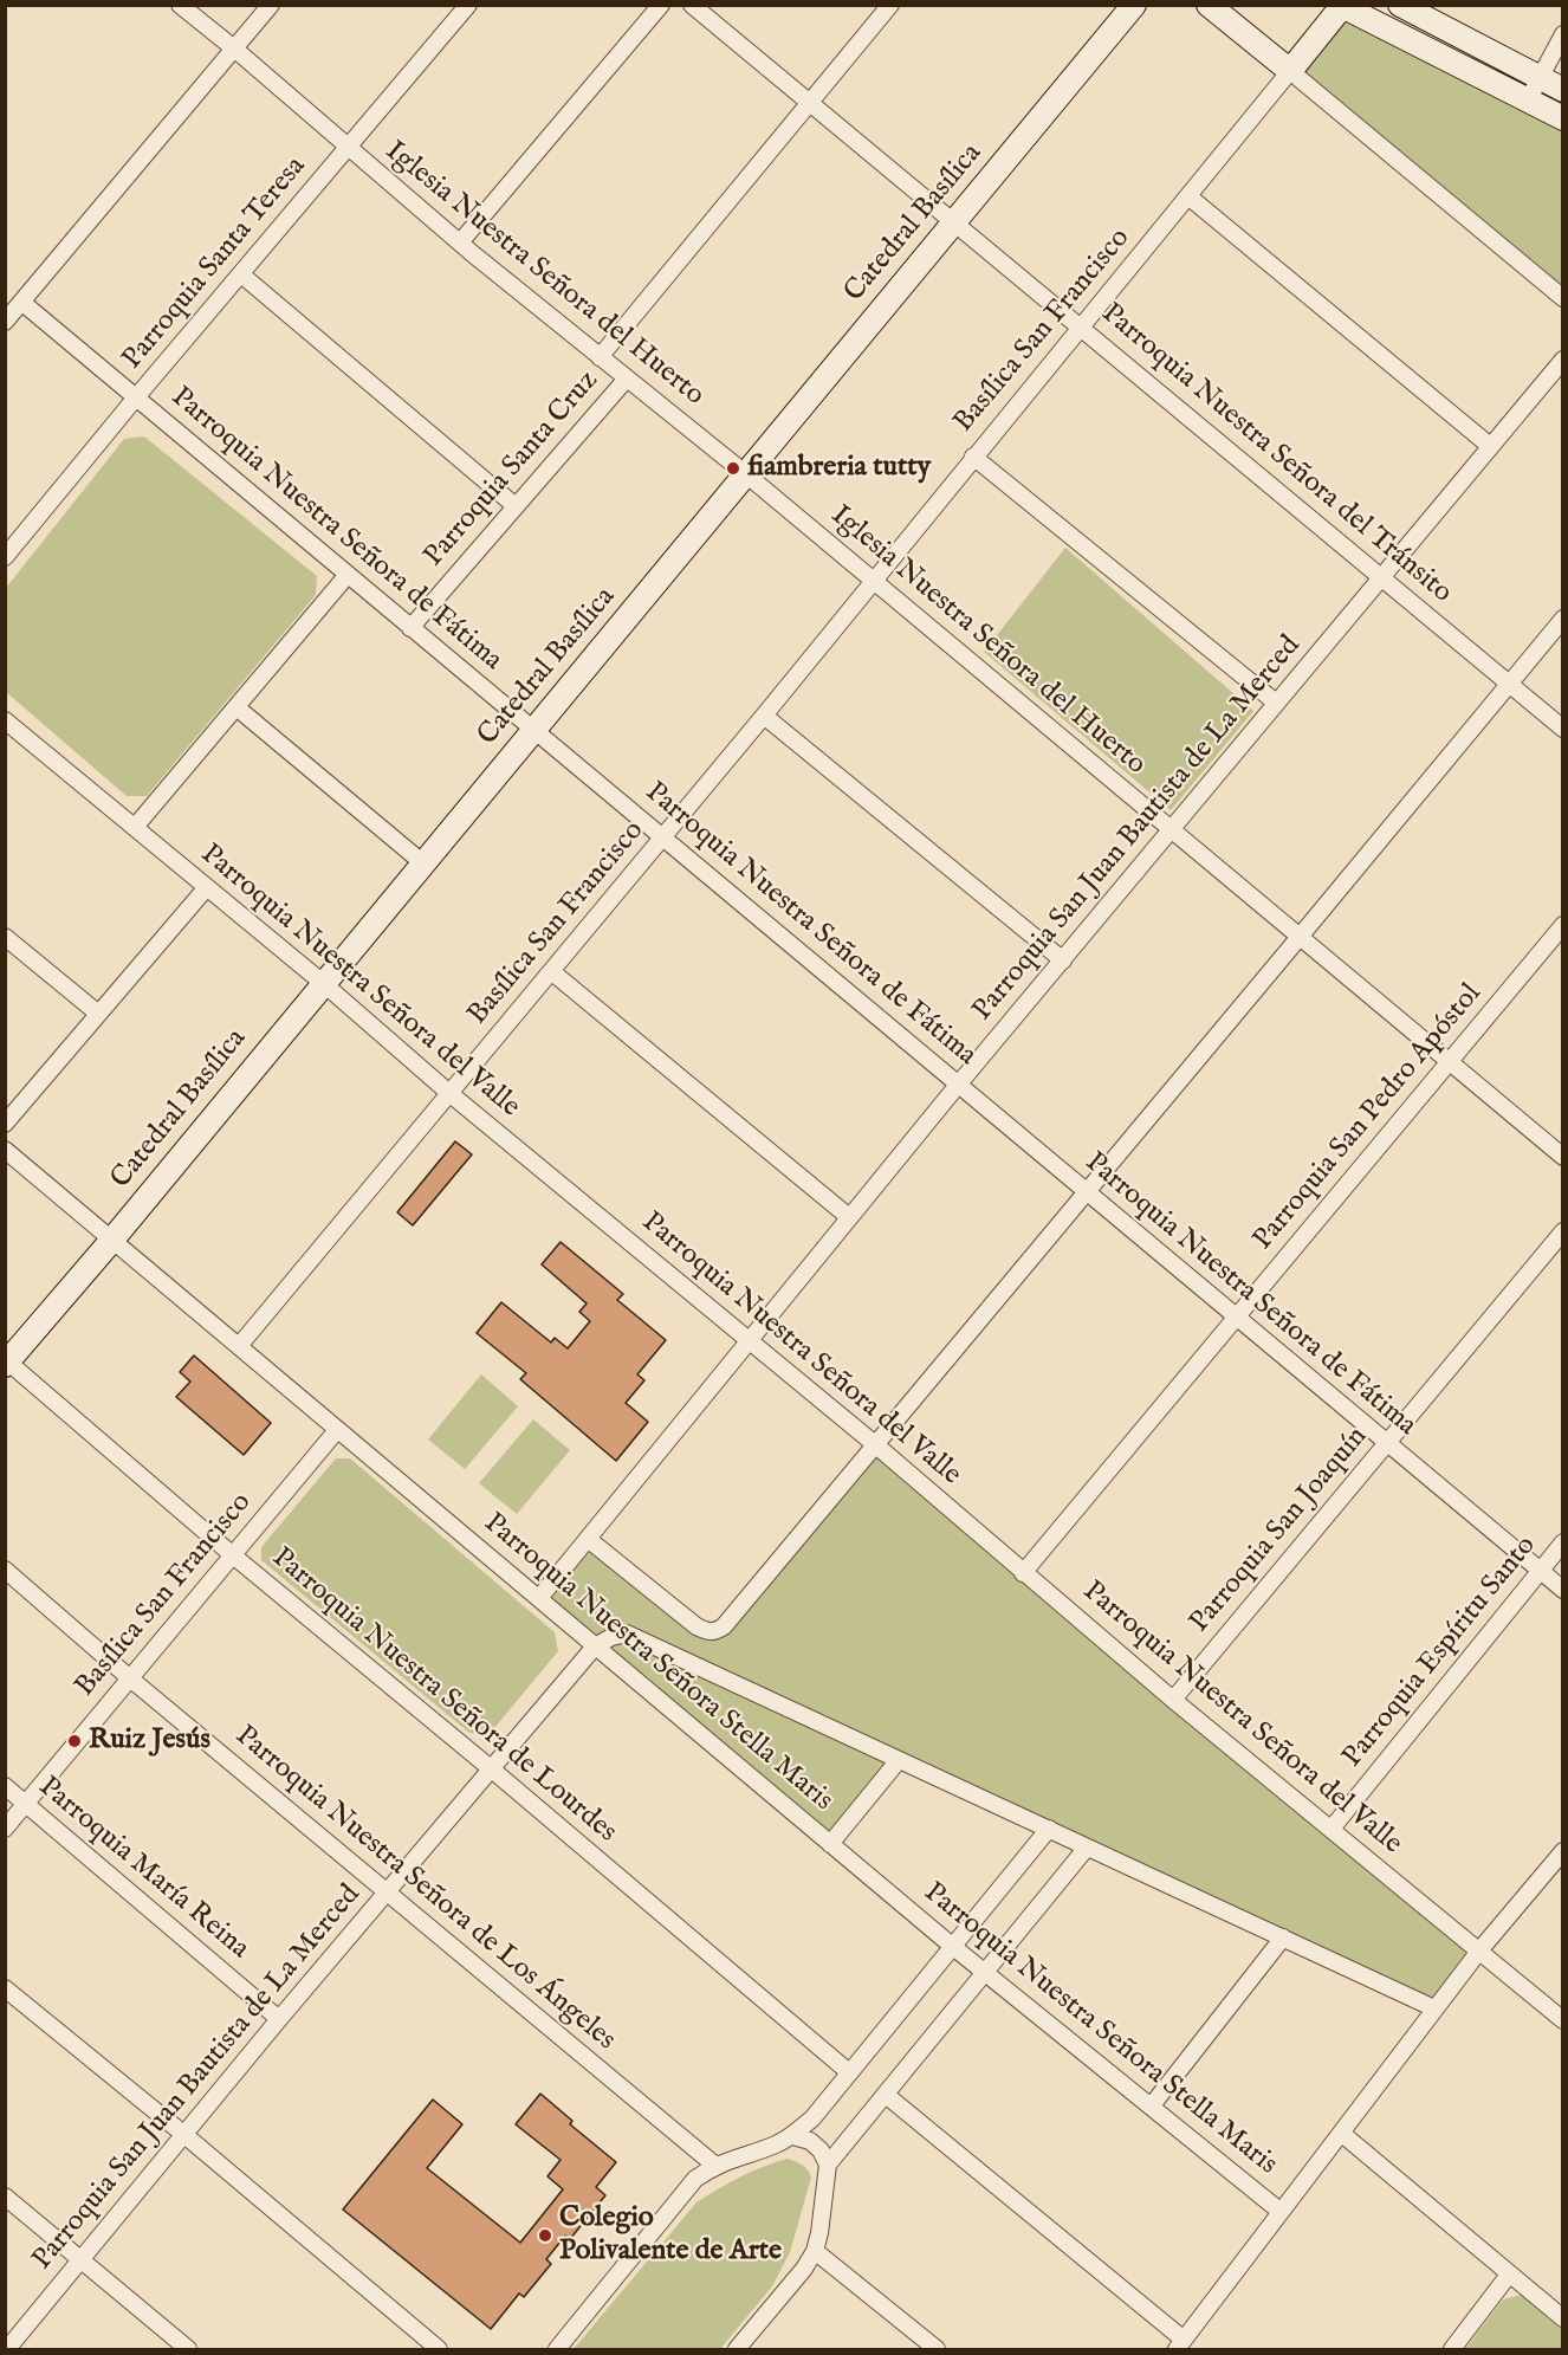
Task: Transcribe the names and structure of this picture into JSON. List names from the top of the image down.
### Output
{
  "streets": {
    "main road": ["Catedral Basílica"],
    "street": [
      "Parroquia Santa Teresa",
      "Iglesia Nuestra Señora del Huerto",
      "Basílica San Francisco",
      "Parroquia Nuestra Señora del Tránsito",
      "Parroquia Santa Cruz",
      "Parroquia Nuestra Señora de Fátima",
      "Parroquia San Juan Bautista de La Merced",
      "Parroquia Nuestra Señora del Valle",
      "Parroquia San Pedro Apóstol",
      "Parroquia San Joaquín",
      "Parroquia Espíritu Santo",
      "Parroquia Nuestra Señora Stella Maris",
      "Parroquia Nuestra Señora de Lourdes",
      "Parroquia María Reina",
      "Parroquia Nuestra Señora de Los Ángeles"
    ]
  },
  "crossings": [
    ["Catedral Basílica", "Iglesia Nuestra Señora del Huerto"],
    ["Catedral Basílica", "Parroquia Nuestra Señora del Tránsito"],
    ["Catedral Basílica", "Parroquia Nuestra Señora de Fátima"],
    ["Catedral Basílica", "Parroquia Nuestra Señora del Valle"],
    ["Catedral Basílica", "Parroquia Nuestra Señora Stella Maris"],
    ["Catedral Basílica", "Parroquia Nuestra Señora de Lourdes"],
    ["Parroquia Santa Teresa", "Iglesia Nuestra Señora del Huerto"],
    ["Parroquia Santa Teresa", "Parroquia Nuestra Señora de Fátima"],
    ["Iglesia Nuestra Señora del Huerto", "Basílica San Francisco"],
    ["Iglesia Nuestra Señora del Huerto", "Parroquia Santa Cruz"],
    ["Iglesia Nuestra Señora del Huerto", "Parroquia San Juan Bautista de La Merced"],
    ["Iglesia Nuestra Señora del Huerto", "Parroquia San Pedro Apóstol"],
    ["Basílica San Francisco", "Parroquia Nuestra Señora del Tránsito"],
    ["Basílica San Francisco", "Parroquia Nuestra Señora de Fátima"],
    ["Basílica San Francisco", "Parroquia Nuestra Señora del Valle"],
    ["Basílica San Francisco", "Parroquia Nuestra Señora Stella Maris"],
    ["Basílica San Francisco", "Parroquia Nuestra Señora de Lourdes"],
    ["Basílica San Francisco", "Parroquia María Reina"],
    ["Basílica San Francisco", "Parroquia Nuestra Señora de Los Ángeles"],
    ["Parroquia Nuestra Señora del Tránsito", "Parroquia San Juan Bautista de La Merced"],
    ["Parroquia Santa Cruz", "Parroquia Nuestra Señora de Fátima"],
    ["Parroquia Nuestra Señora de Fátima", "Parroquia San Juan Bautista de La Merced"],
    ["Parroquia Nuestra Señora de Fátima", "Parroquia San Pedro Apóstol"],
    ["Parroquia Nuestra Señora de Fátima", "Parroquia San Joaquín"],
    ["Parroquia Nuestra Señora de Fátima", "Parroquia Espíritu Santo"],
    ["Parroquia San Juan Bautista de La Merced", "Parroquia Nuestra Señora del Valle"],
    ["Parroquia San Juan Bautista de La Merced", "Parroquia Nuestra Señora Stella Maris"],
    ["Parroquia San Juan Bautista de La Merced", "Parroquia Nuestra Señora de Lourdes"],
    ["Parroquia San Juan Bautista de La Merced", "Parroquia María Reina"],
    ["Parroquia San Juan Bautista de La Merced", "Parroquia Nuestra Señora de Los Ángeles"],
    ["Parroquia Nuestra Señora del Valle", "Parroquia San Pedro Apóstol"],
    ["Parroquia Nuestra Señora del Valle", "Parroquia San Joaquín"],
    ["Parroquia Nuestra Señora del Valle", "Parroquia Espíritu Santo"]
  ],
  "places": ["fiambreria tutty", "Ruiz Jesús", "Colegio Polivalente de Arte"]
}
